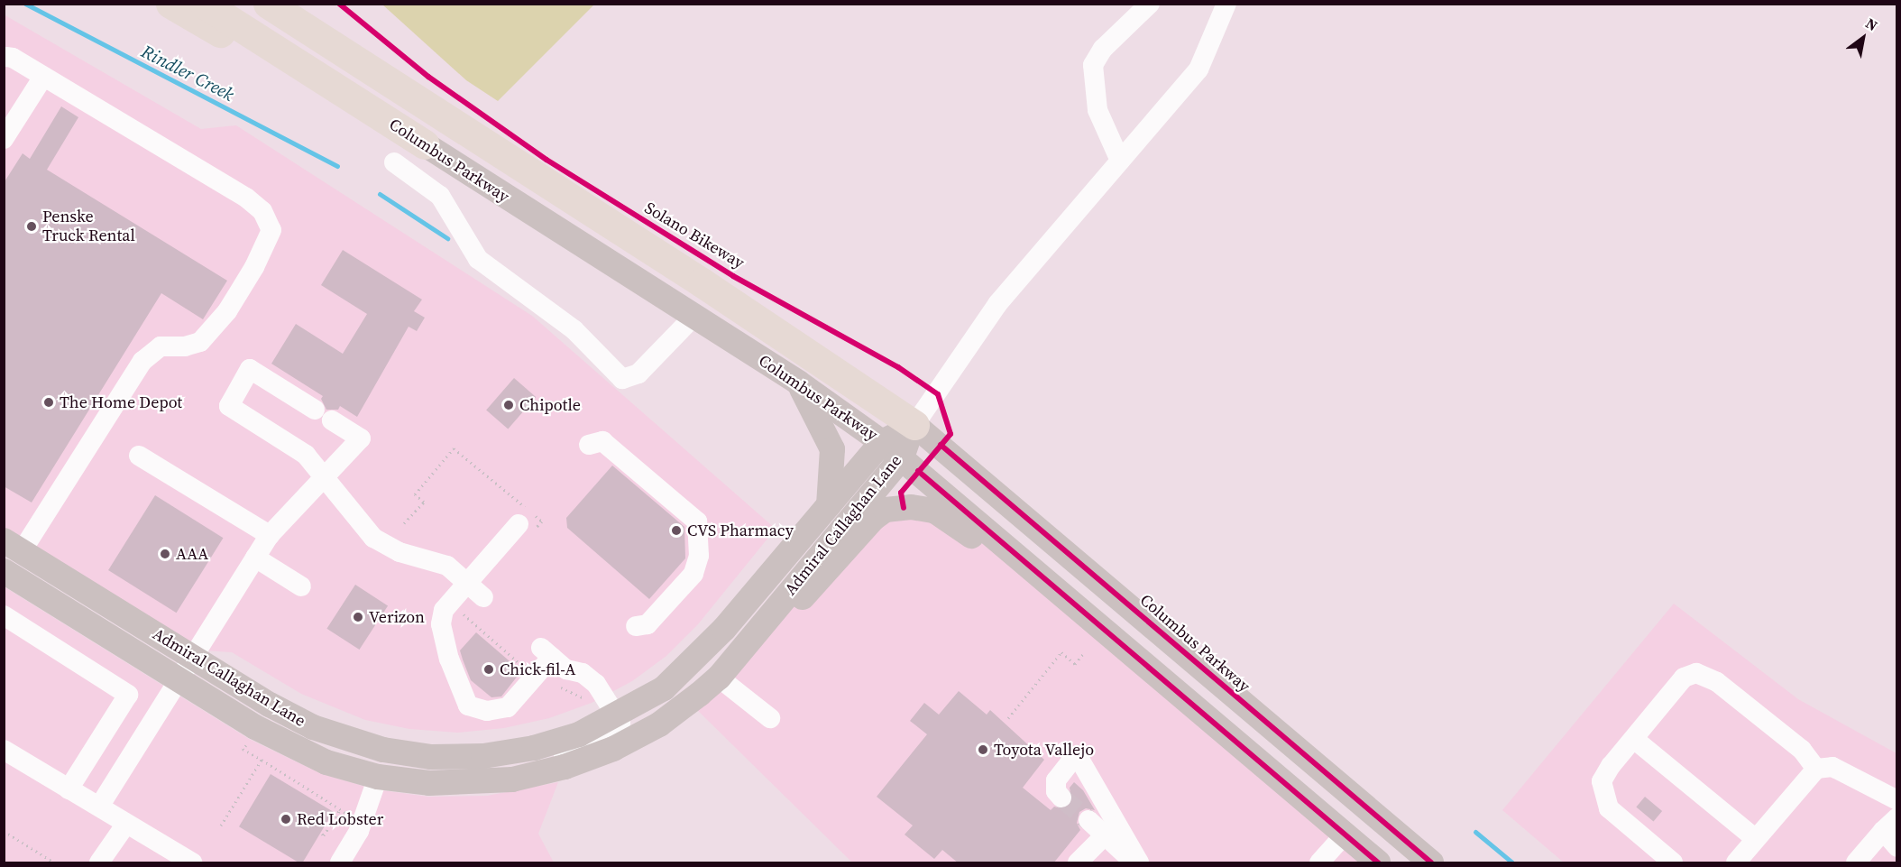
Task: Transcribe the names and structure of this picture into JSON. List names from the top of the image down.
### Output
{
  "streets": {
    "highway": ["Columbus Parkway"],
    "main road": ["Admiral Callaghan Lane"],
    "cycle path": ["Solano Bikeway"]
  },
  "crossings": [
    ["Columbus Parkway", "Admiral Callaghan Lane"]
  ],
  "water": ["Rindler Creek"],
  "places": [
    "Penske Truck Rental",
    "The Home Depot",
    "Chipotle",
    "CVS Pharmacy",
    "AAA",
    "Verizon",
    "Chick-fil-A",
    "Toyota Vallejo",
    "Red Lobster"
  ],
  "north": "top right"
}
